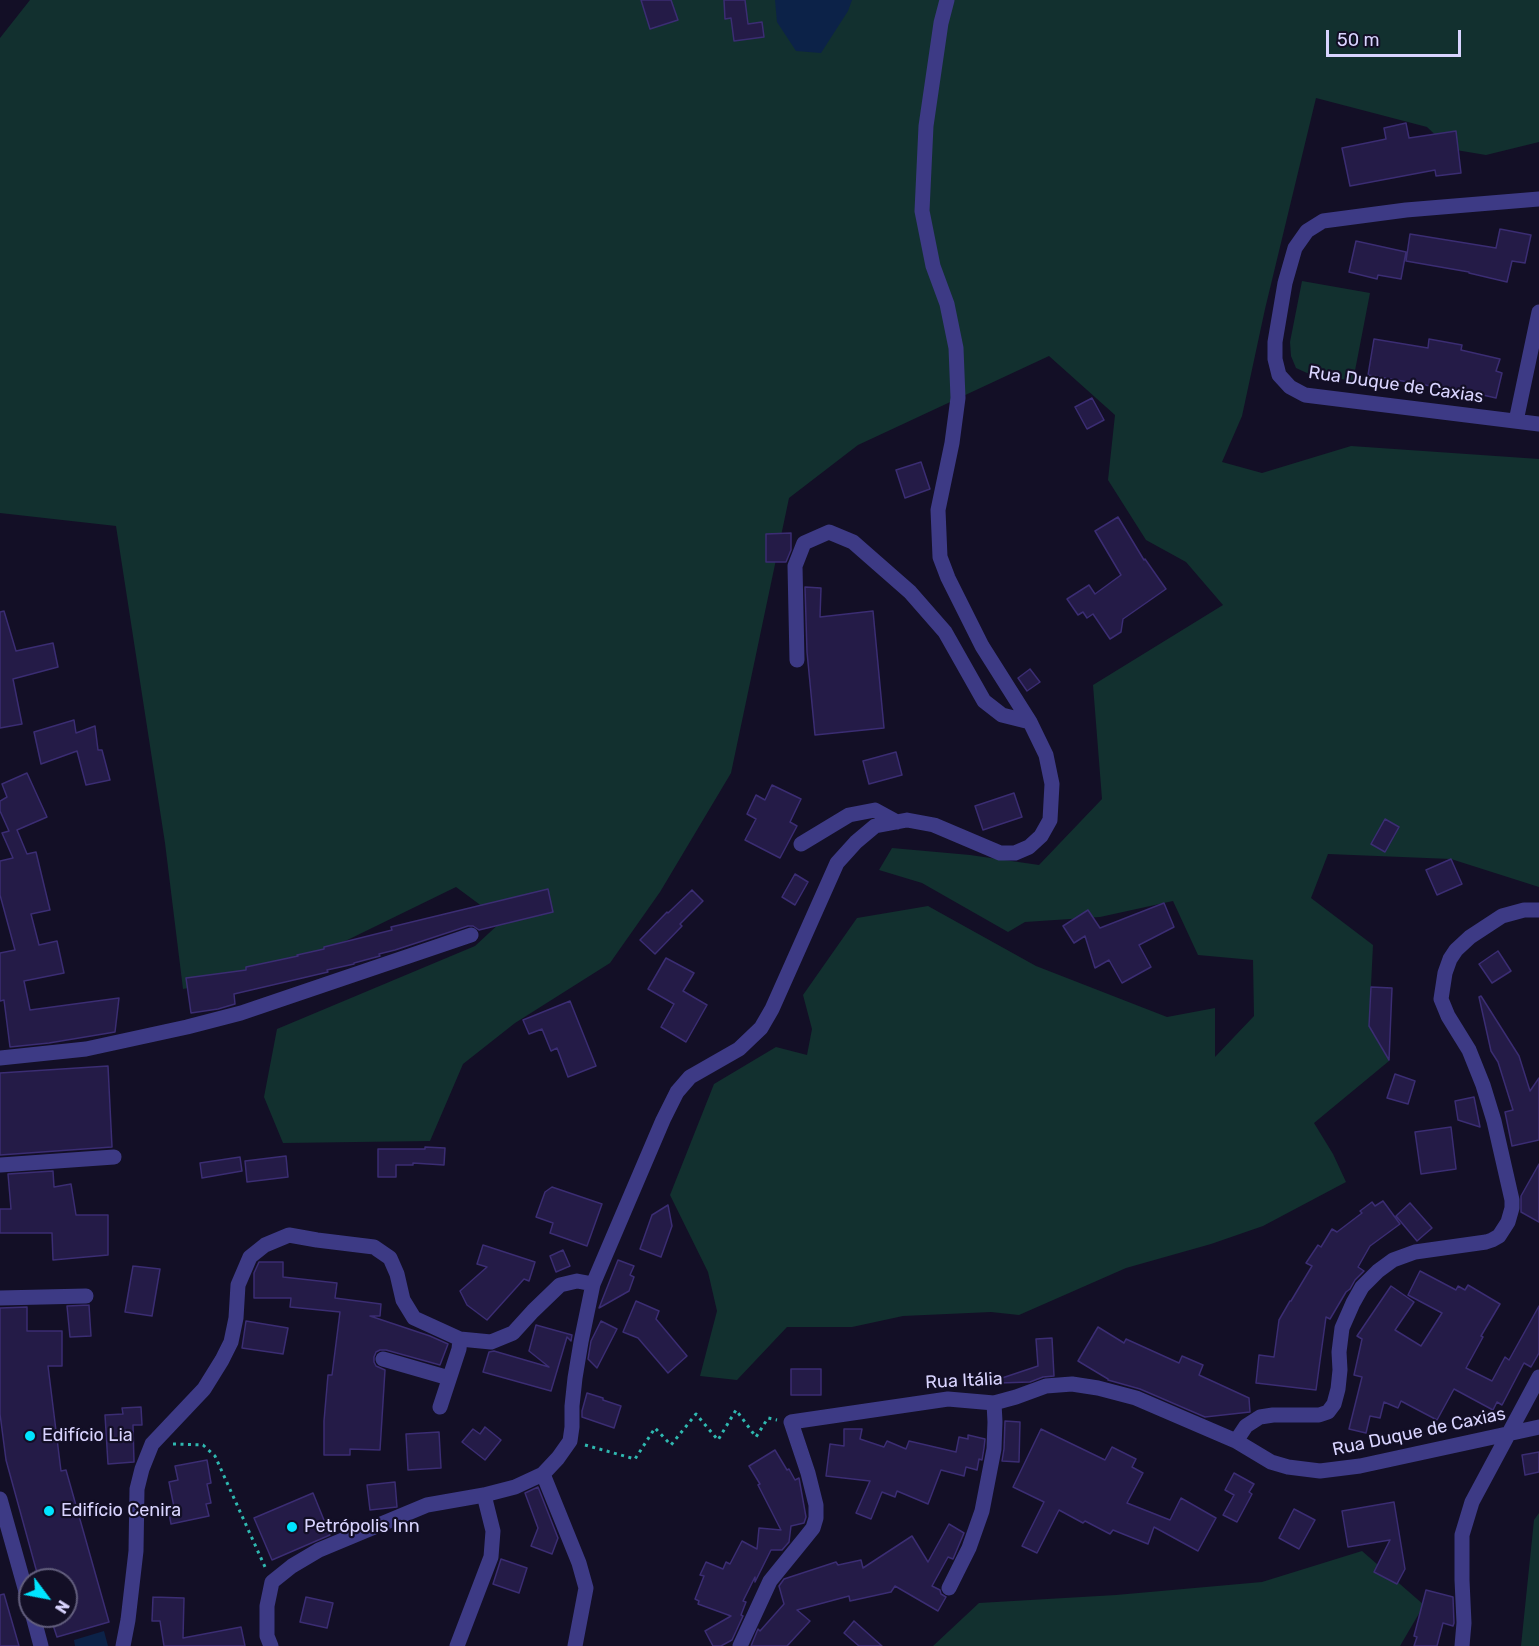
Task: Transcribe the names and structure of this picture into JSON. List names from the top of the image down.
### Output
{
  "streets": {
    "street": ["Rua Duque de Caxias", "Rua Itália"]
  },
  "crossings": [
    ["Rua Duque de Caxias", "Rua Itália"]
  ],
  "places": ["Edifício Lia", "Edifício Cenira", "Petrópolis Inn"],
  "scale_bar": "50 m",
  "north": "bottom right"
}
